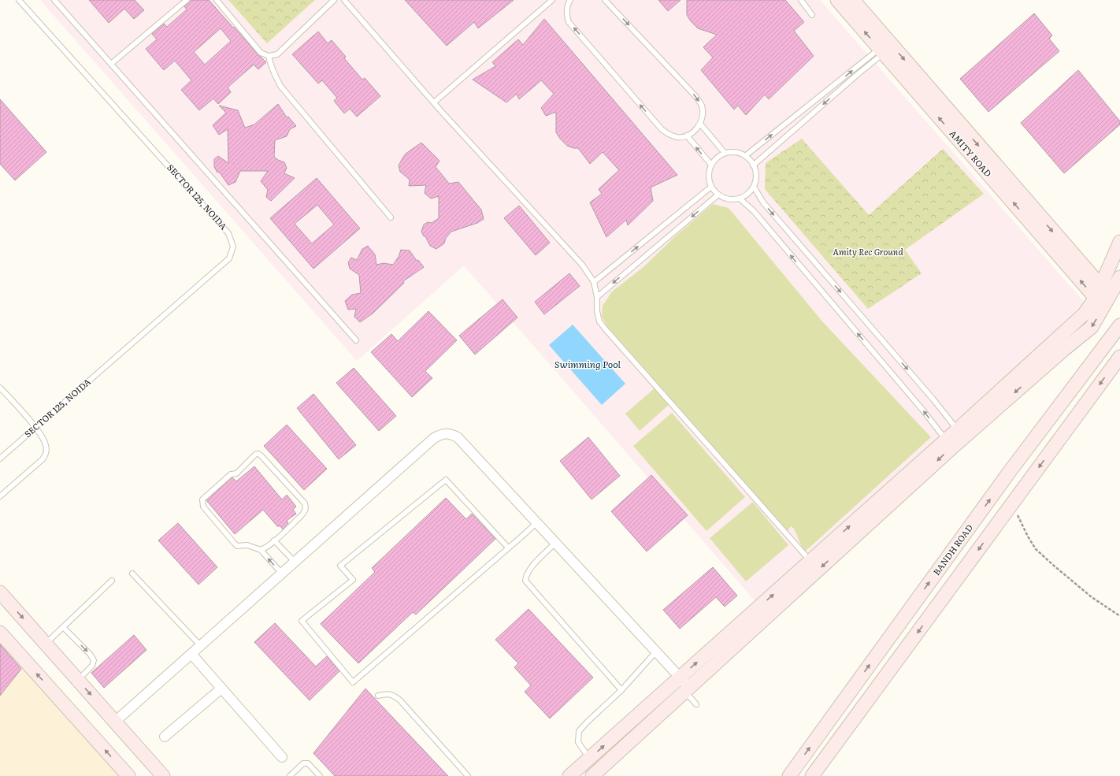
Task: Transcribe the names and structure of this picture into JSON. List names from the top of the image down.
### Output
{
  "streets": {
    "street": ["AMITY ROAD", "BANDH ROAD"],
    "lane": ["SECTOR 125, NOIDA"]
  },
  "water": ["Swimming Pool"],
  "parks": ["Amity Rec Ground"]
}
